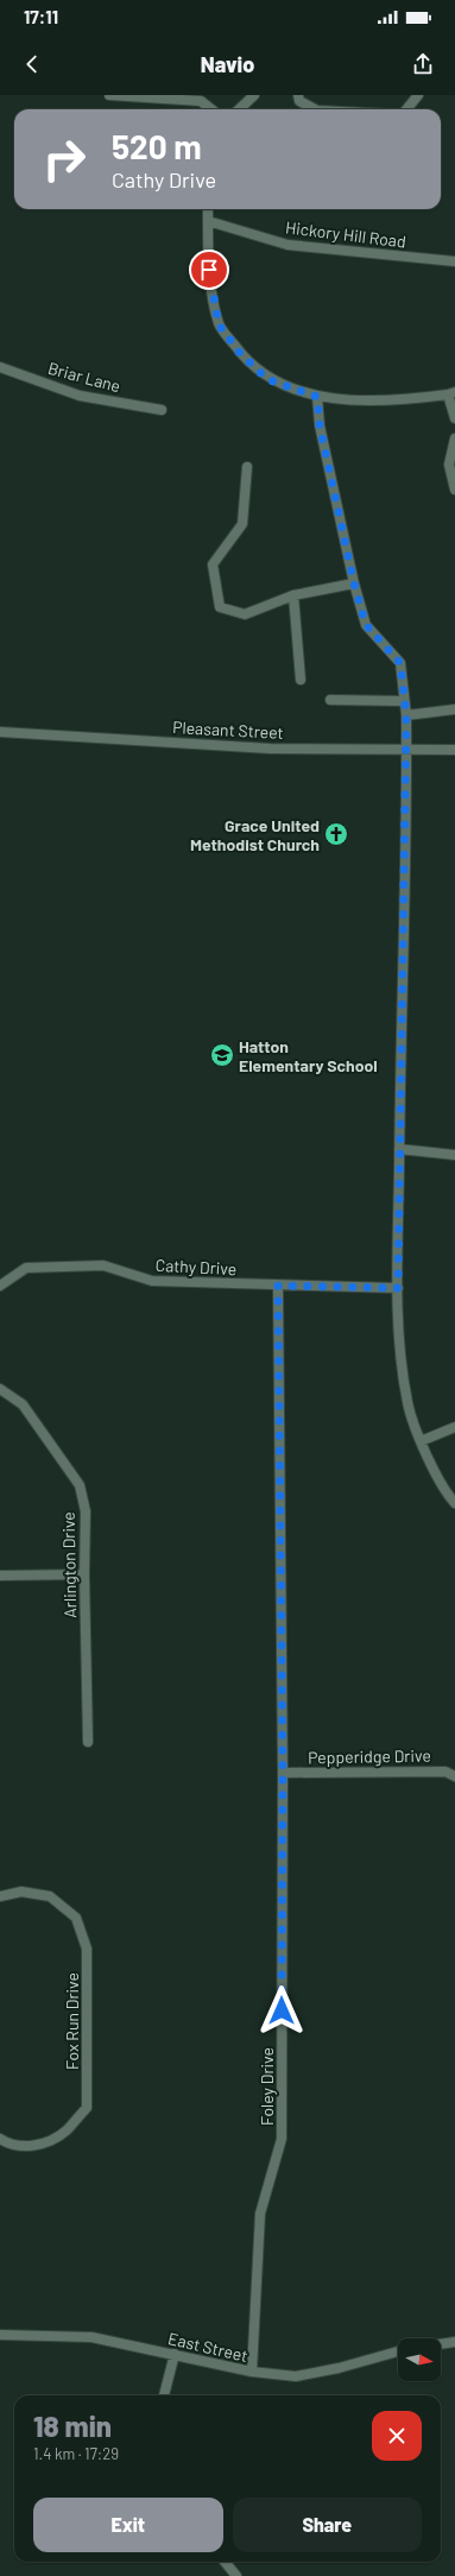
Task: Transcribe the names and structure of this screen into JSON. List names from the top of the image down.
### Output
{
  "streets": {
    "street": [
      "Hickory Hill Road",
      "Briar Lane",
      "Pleasant Street",
      "Cathy Drive",
      "Arlington Drive",
      "Pepperidge Drive",
      "Fox Run Drive",
      "Foley Drive",
      "East Street"
    ]
  },
  "crossings": [
    ["Cathy Drive", "Foley Drive"],
    ["Pepperidge Drive", "Foley Drive"],
    ["Foley Drive", "East Street"]
  ],
  "places": {
    "church": ["Grace United Methodist Church"],
    "school or university": ["Hatton Elementary School"]
  },
  "north": "right",
  "page": {
    "status": "17:11",
    "header": "Navio",
    "turn": ["520 m", "Cathy Drive"],
    "heading": ["18 min", "1.4 km · 17:29"],
    "buttons": ["Exit", "Share"]
  }
}
